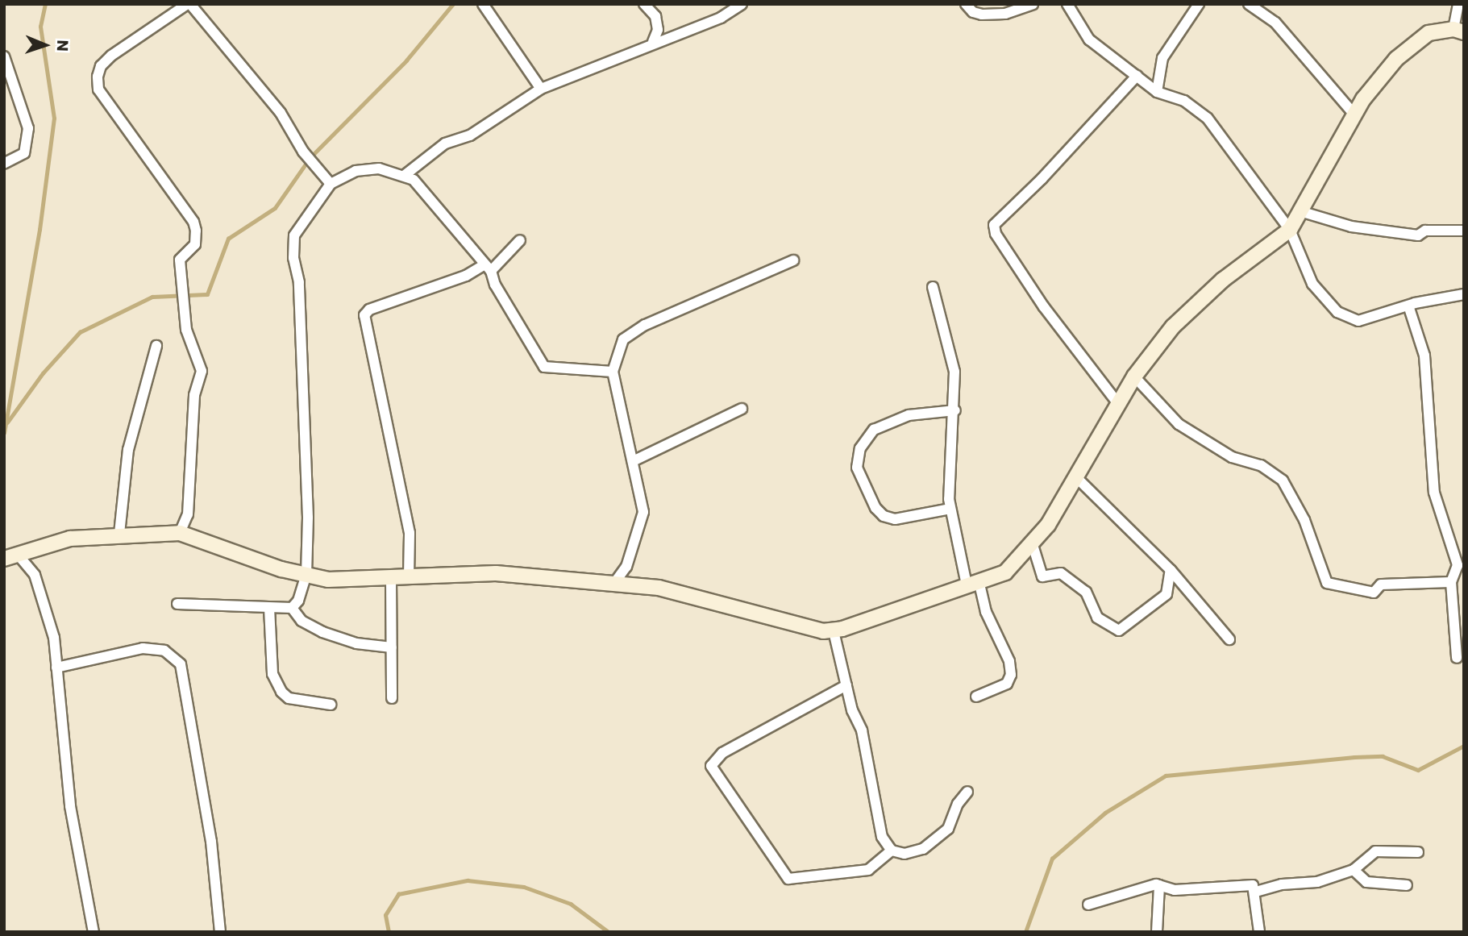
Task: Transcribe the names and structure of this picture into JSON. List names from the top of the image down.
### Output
{
  "north": "right"
}
